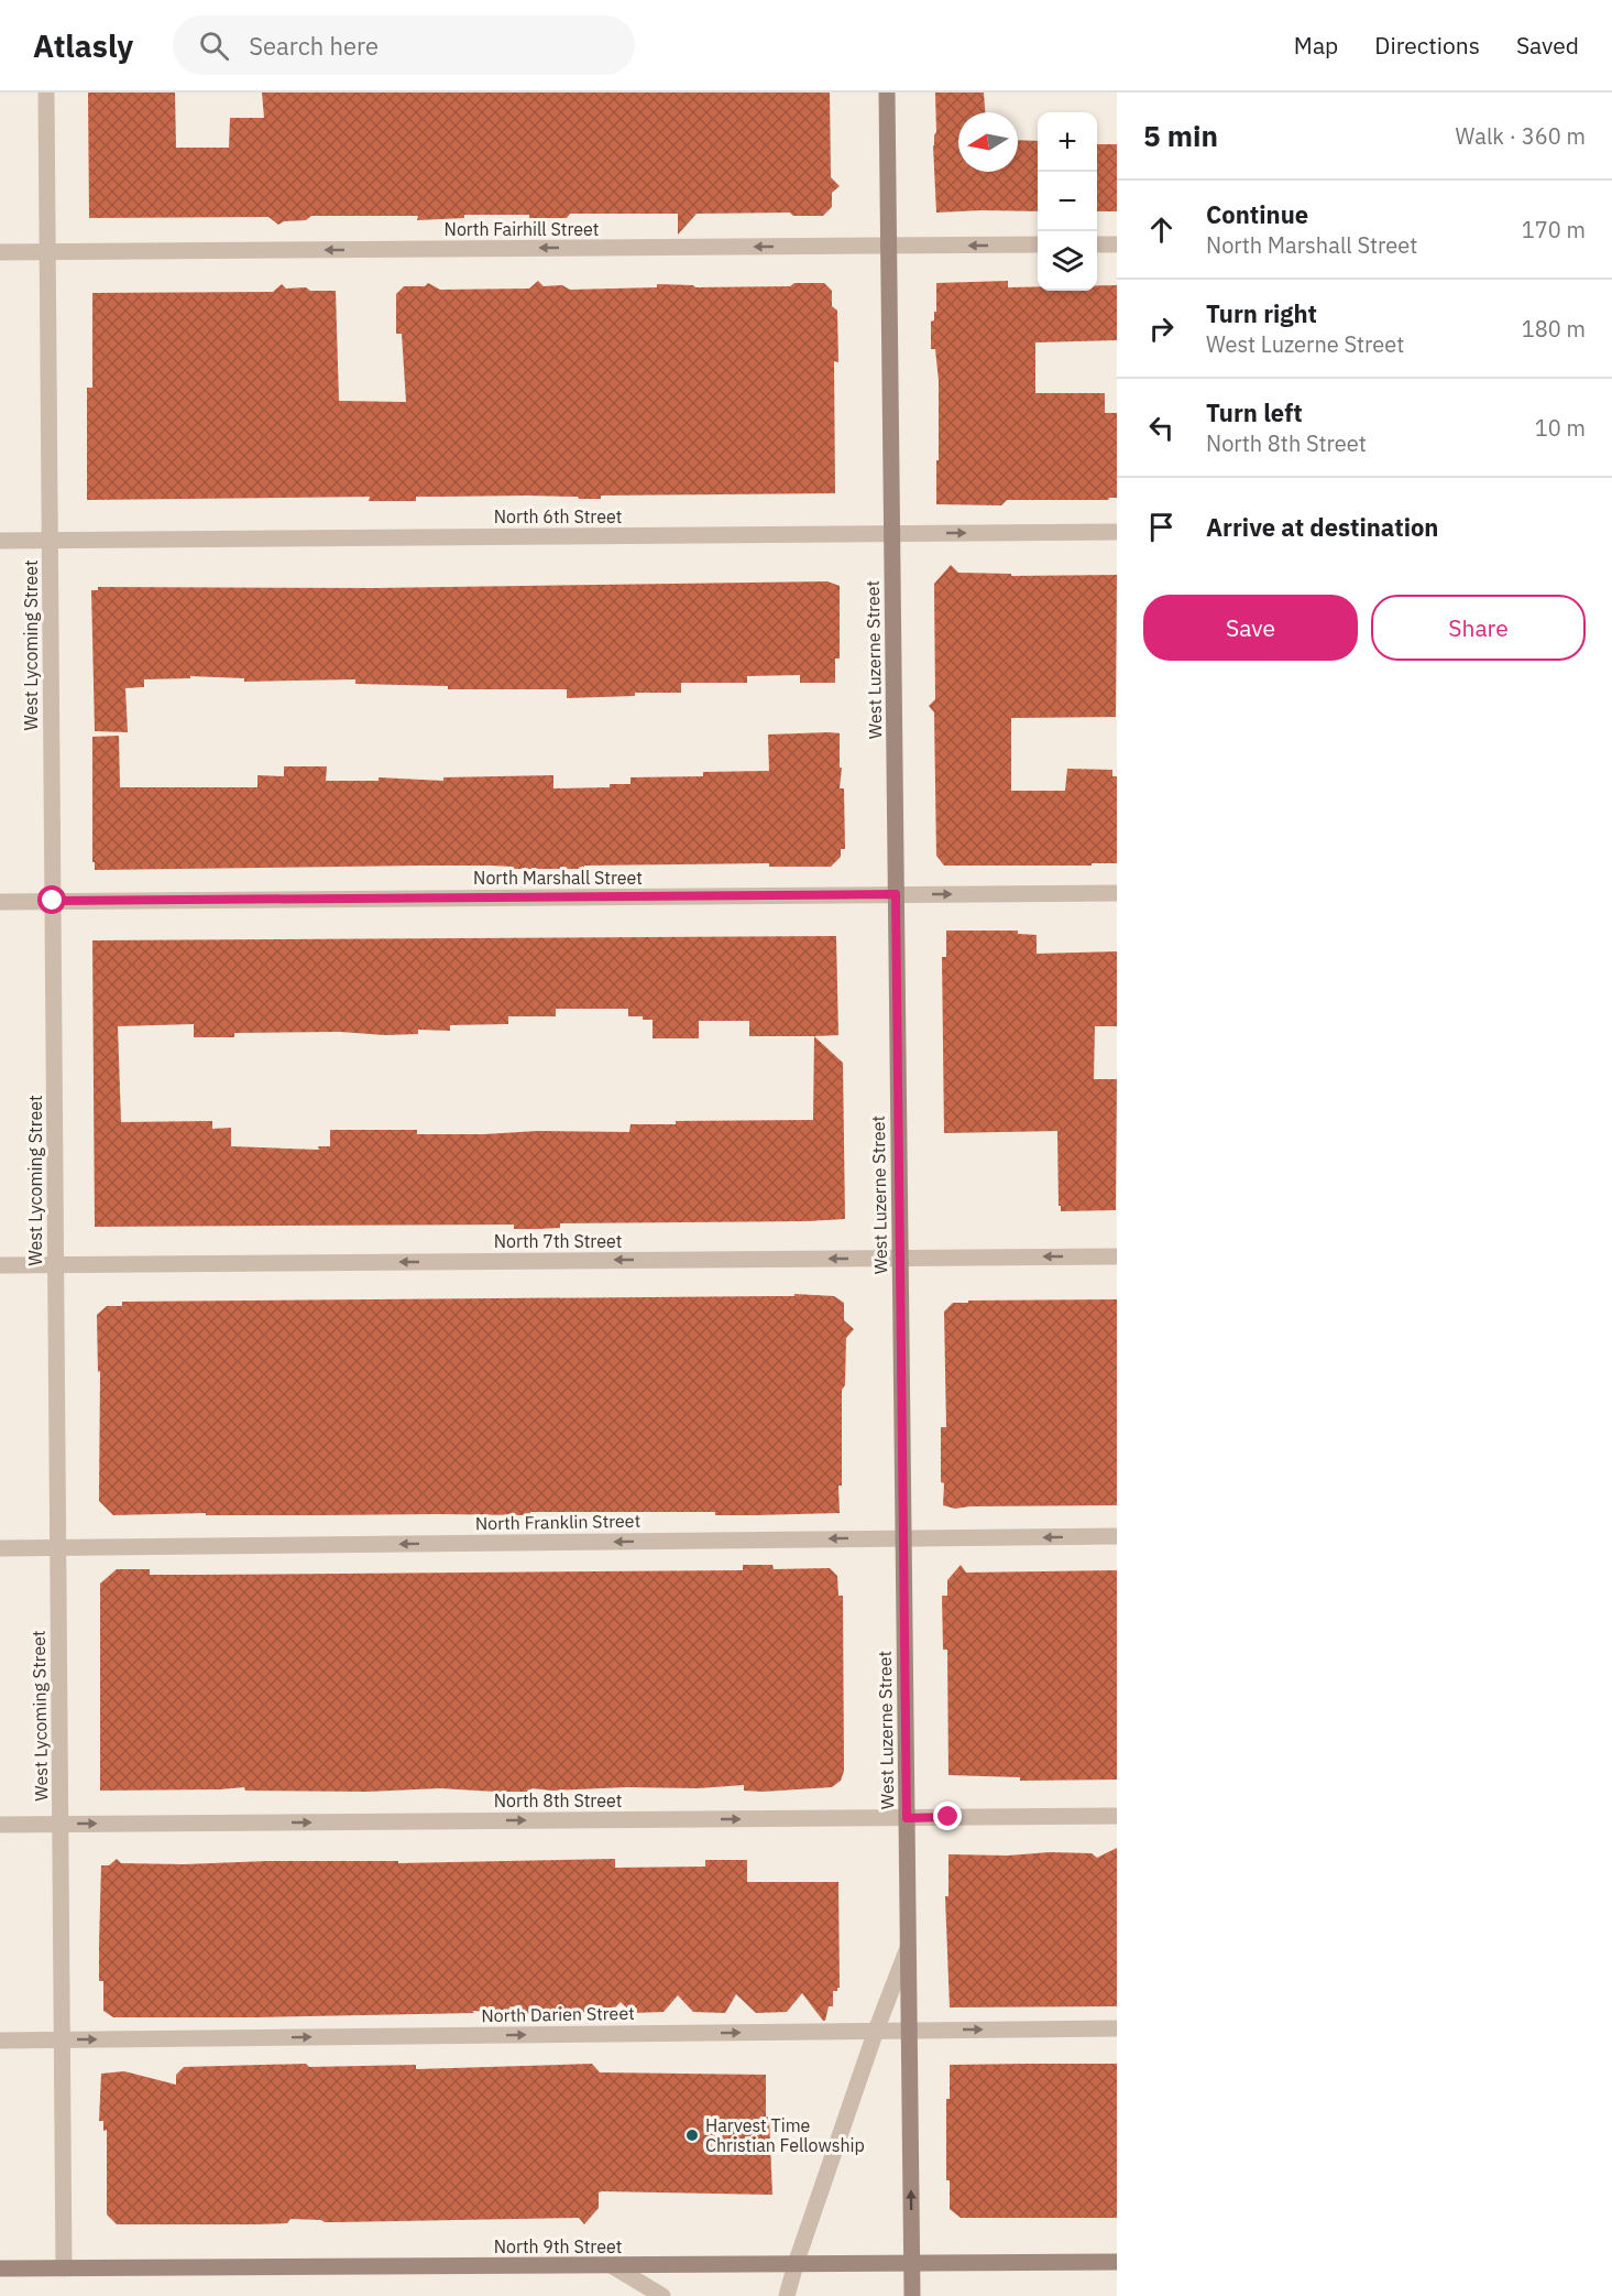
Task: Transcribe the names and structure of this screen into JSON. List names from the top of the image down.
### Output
{
  "streets": {
    "street": [
      "North Fairhill Street",
      "North 6th Street",
      "West Lycoming Street",
      "West Luzerne Street",
      "North Marshall Street",
      "North 7th Street",
      "North Franklin Street",
      "North 8th Street",
      "North Darien Street",
      "North 9th Street"
    ]
  },
  "crossings": [
    ["North Fairhill Street", "West Lycoming Street"],
    ["North Fairhill Street", "West Luzerne Street"],
    ["North 6th Street", "West Lycoming Street"],
    ["North 6th Street", "West Luzerne Street"],
    ["West Lycoming Street", "North Marshall Street"],
    ["West Lycoming Street", "North 7th Street"],
    ["West Lycoming Street", "North Franklin Street"],
    ["West Lycoming Street", "North 8th Street"],
    ["West Lycoming Street", "North Darien Street"],
    ["West Lycoming Street", "North 9th Street"],
    ["West Luzerne Street", "North Marshall Street"],
    ["West Luzerne Street", "North 7th Street"],
    ["West Luzerne Street", "North Franklin Street"],
    ["West Luzerne Street", "North 8th Street"],
    ["West Luzerne Street", "North Darien Street"],
    ["West Luzerne Street", "North 9th Street"]
  ],
  "one_way": [
    "North Fairhill Street",
    "North 7th Street",
    "North Franklin Street",
    "North 8th Street",
    "North Darien Street"
  ],
  "places": ["Harvest Time Christian Fellowship"],
  "north": "left",
  "page": {
    "header": "Atlasly",
    "search": "Search here",
    "nav": ["Map", "Directions", "Saved"],
    "heading": ["5 min", "Walk · 360 m"],
    "map_buttons": ["+", "−"],
    "list": [
      ["Continue", "North Marshall Street", "170 m"],
      ["Turn right", "West Luzerne Street", "180 m"],
      ["Turn left", "North 8th Street", "10 m"],
      "Arrive at destination"
    ],
    "buttons": ["Save", "Share"]
  }
}
